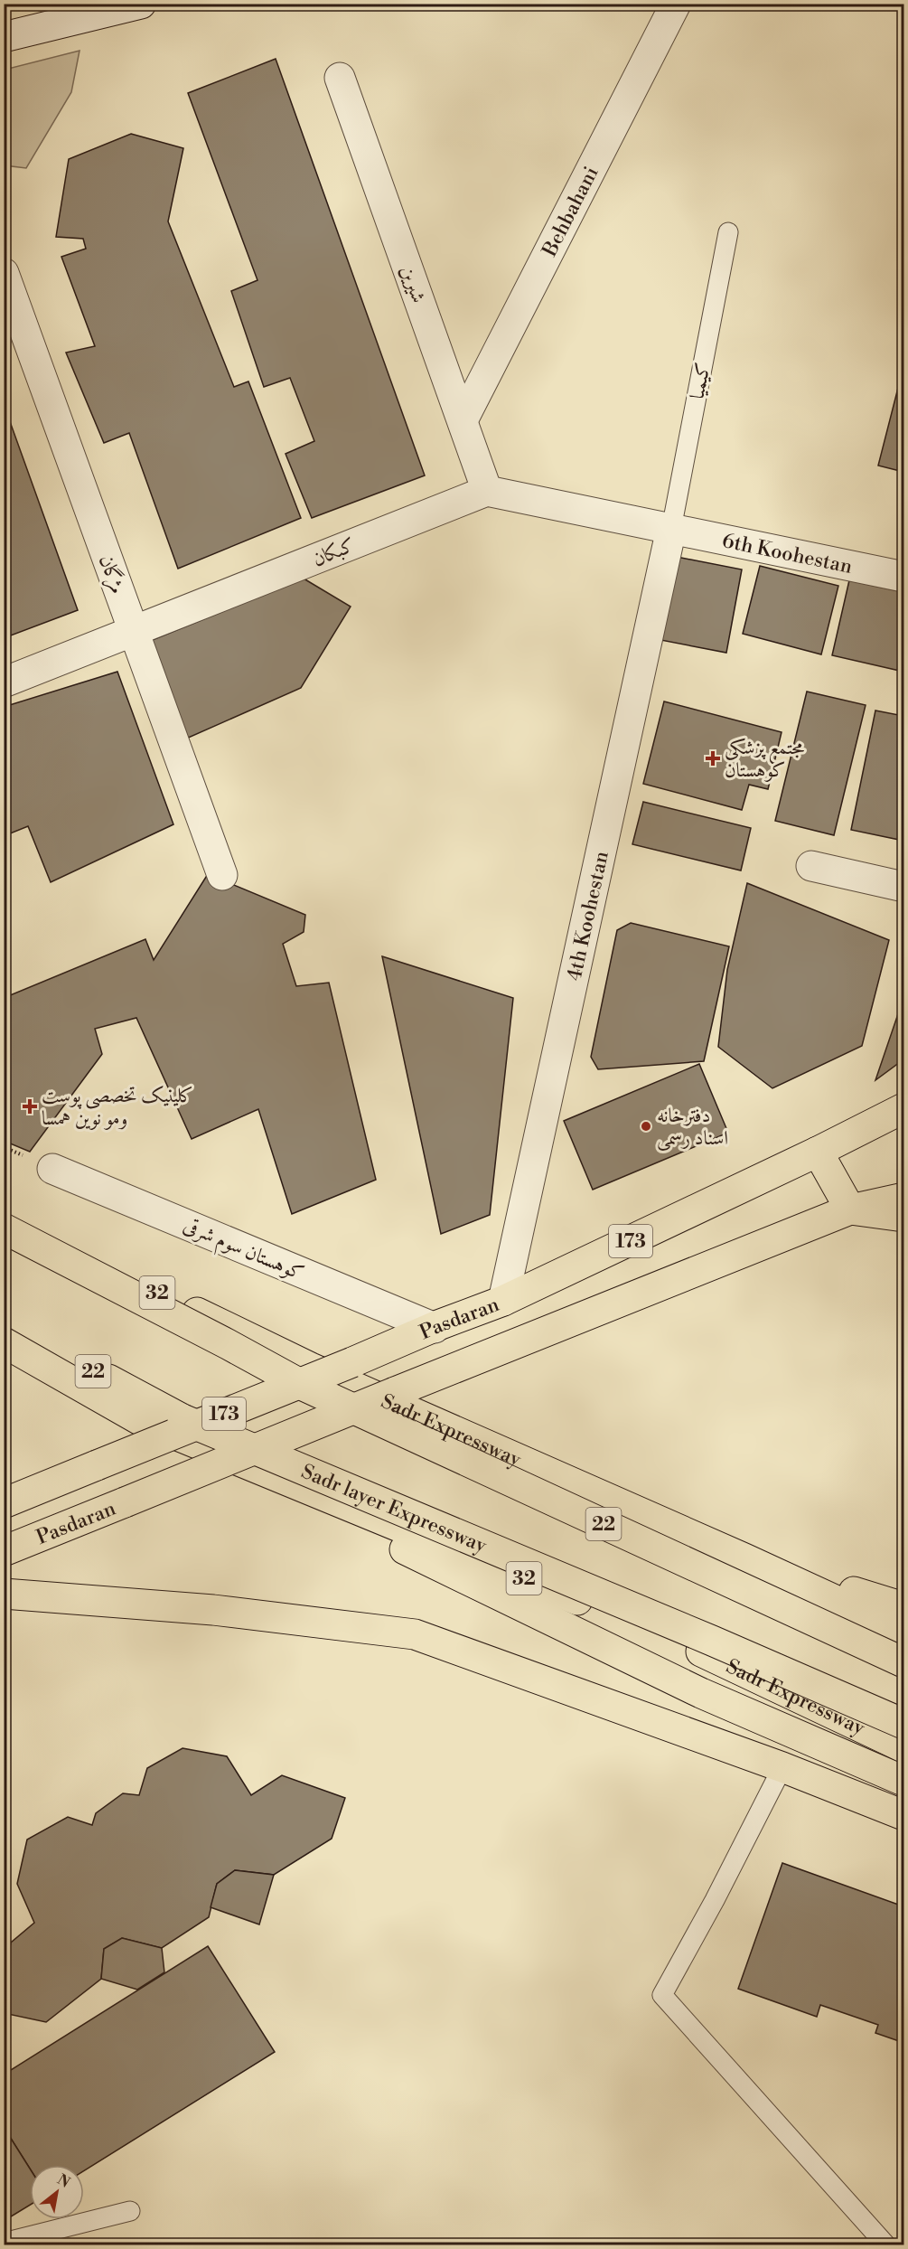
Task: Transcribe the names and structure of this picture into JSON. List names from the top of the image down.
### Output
{
  "streets": {
    "main road": [
      "173",
      "32",
      "Pasdaran",
      "22",
      "Sadr Expressway",
      "Sadr layer Expressway"
    ],
    "street": [
      "Behbahani",
      "شیرین",
      "کبکان",
      "6th Koohestan",
      "مژگان",
      "4th Koohestan",
      "کوهستان سوم شرقی"
    ],
    "lane": ["کیمیا"]
  },
  "crossings": [
    ["Behbahani", "شیرین"],
    ["شیرین", "کبکان"],
    ["کیمیا", "6th Koohestan"],
    ["کیمیا", "4th Koohestan"],
    ["کبکان", "مژگان"],
    ["6th Koohestan", "4th Koohestan"],
    ["4th Koohestan", "Pasdaran"],
    ["کوهستان سوم شرقی", "Pasdaran"]
  ],
  "places": {
    "health": ["مجتمع پزشکی کوهستان", "کلینیک تخصصی پوست ومو نوین همسا"],
    "other": ["دفترخانه اسناد رسمی"]
  },
  "north": "top right"
}
